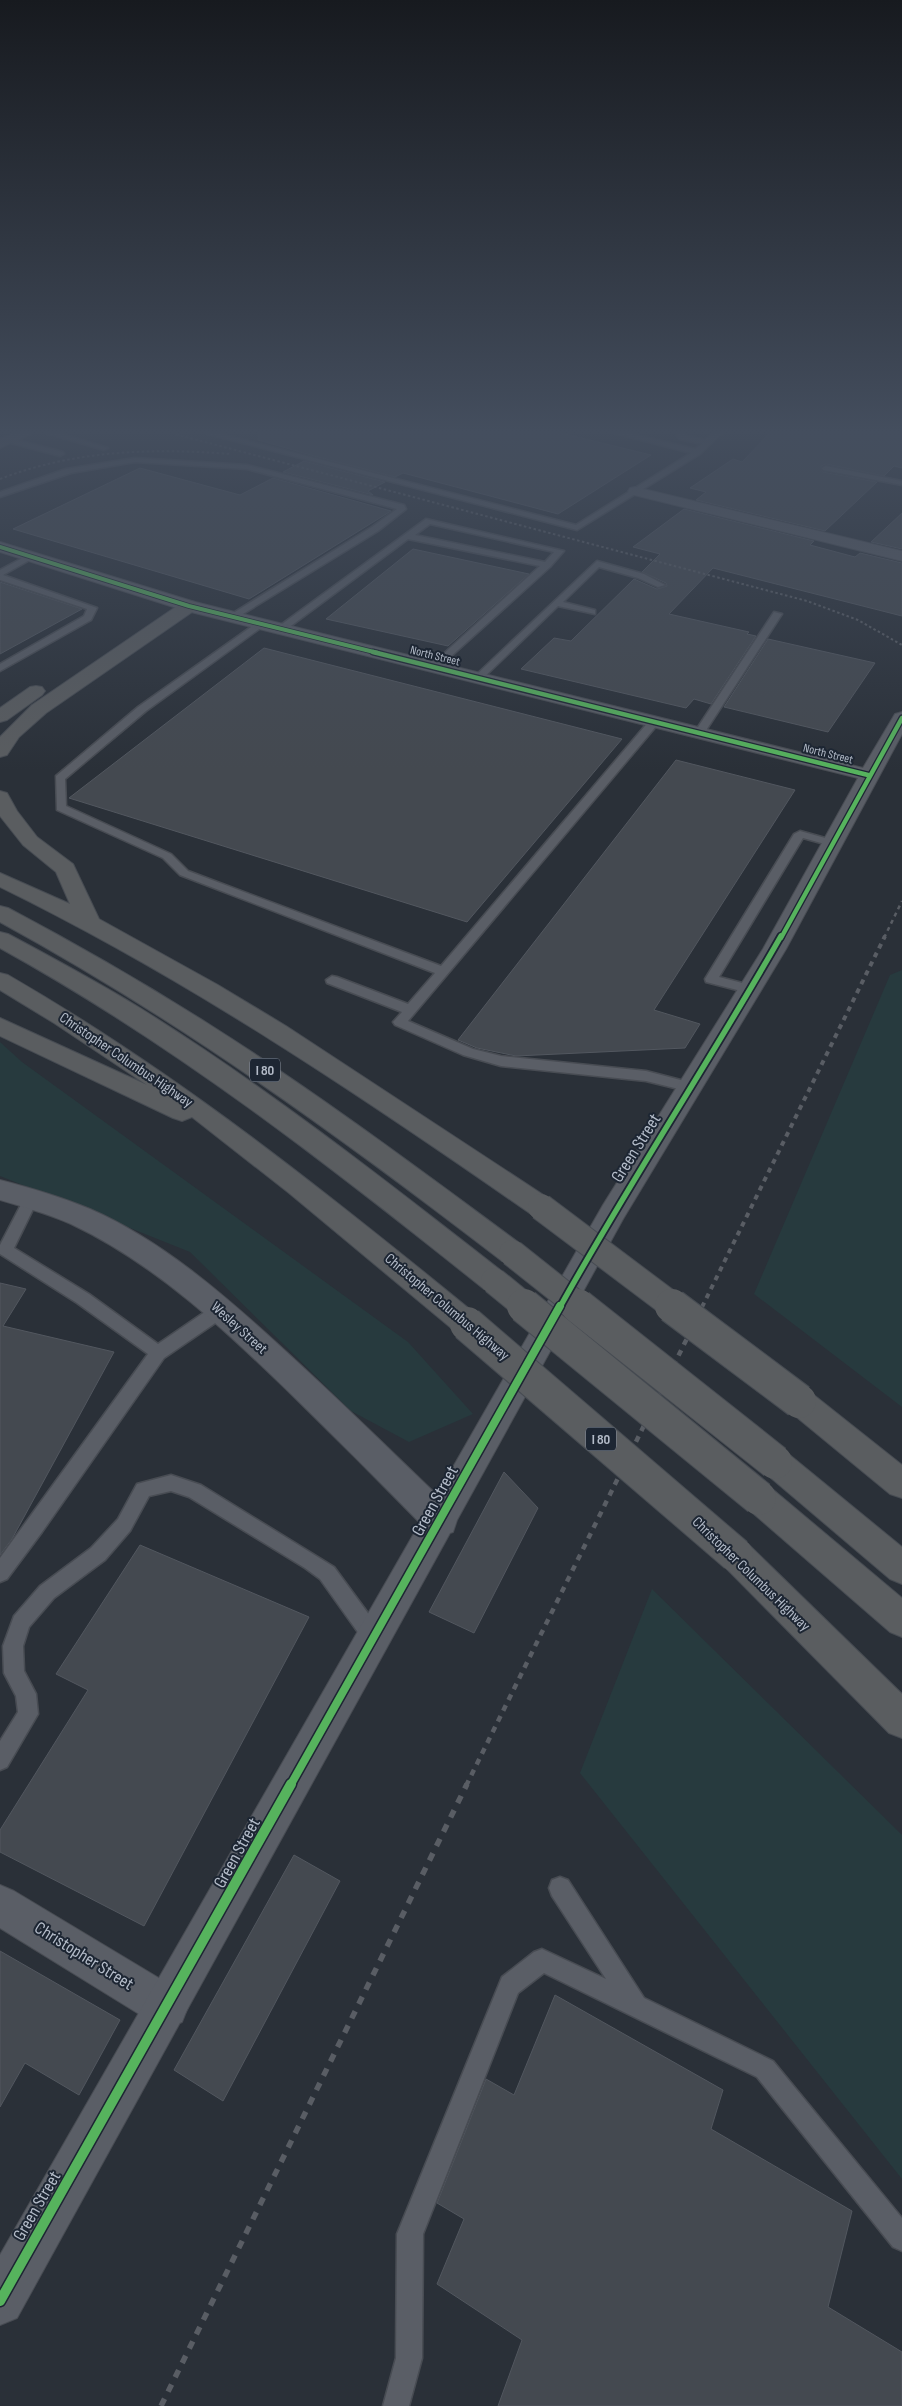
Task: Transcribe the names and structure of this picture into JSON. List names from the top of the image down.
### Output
{
  "streets": {
    "highway": ["Christopher Columbus Highway", "I 80"],
    "street": [
      "North Street",
      "Green Street",
      "Wesley Street",
      "Christopher Street"
    ]
  },
  "crossings": [
    ["North Street", "Green Street"],
    ["Green Street", "Wesley Street"],
    ["Green Street", "Christopher Street"]
  ]
}
